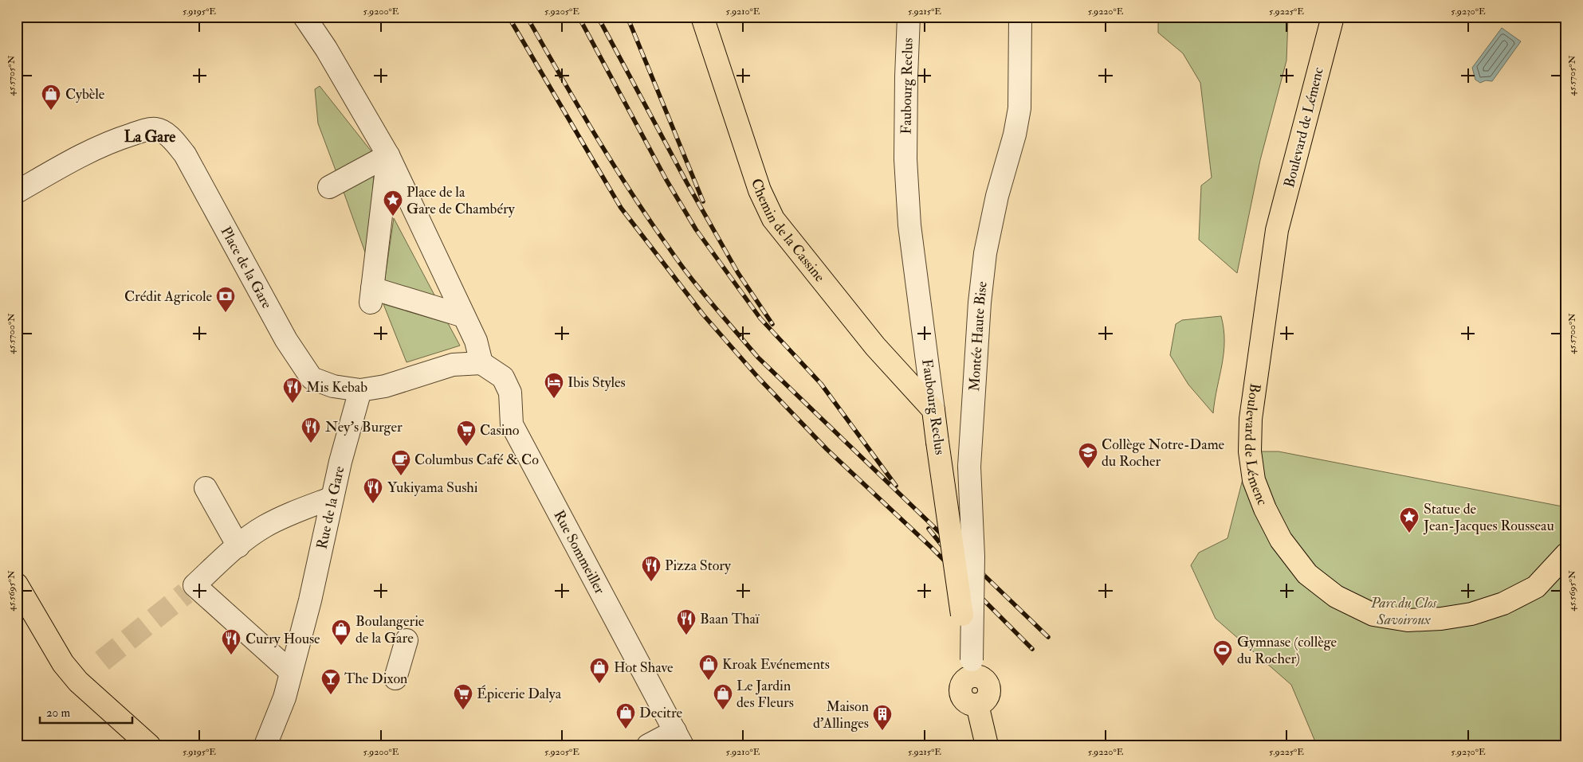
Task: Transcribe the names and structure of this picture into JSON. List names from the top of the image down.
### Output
{
  "streets": {
    "main road": ["Faubourg Reclus", "Boulevard de Lémenc", "Chemin de la Cassine"],
    "street": [
      "Place de la Gare",
      "Montée Haute Bise",
      "Rue de la Gare",
      "Rue Sommeiller"
    ]
  },
  "crossings": [
    ["Faubourg Reclus", "Chemin de la Cassine"],
    ["Faubourg Reclus", "Montée Haute Bise"],
    ["Place de la Gare", "Rue de la Gare"]
  ],
  "districts": ["La Gare"],
  "parks": ["Parc du Clos Savoiroux"],
  "places": {
    "shop": [
      "Cybèle",
      "Boulangerie de la Gare",
      "Kroak Evénements",
      "Hot Shave",
      "Le Jardin des Fleurs",
      "Decitre"
    ],
    "place": ["Place de la Gare de Chambéry", "Statue de Jean-Jacques Rousseau"],
    "bank": ["Crédit Agricole"],
    "hotel": ["Ibis Styles"],
    "restaurant": [
      "Mis Kebab",
      "Ney's Burger",
      "Yukiyama Sushi",
      "Pizza Story",
      "Baan Thaï",
      "Curry House"
    ],
    "supermarket": ["Casino", "Épicerie Dalya"],
    "school or university": ["Collège Notre-Dame du Rocher"],
    "cafe": ["Columbus Café & Co"],
    "sports": ["Gymnase (collège du Rocher)"],
    "bar": ["The Dixon"],
    "building": ["Maison d'Allinges"]
  },
  "scale_bar": "20 m",
  "coordinates": [
    "5.9195°E",
    "5.9200°E",
    "5.9205°E",
    "5.9210°E",
    "5.9215°E",
    "5.9220°E",
    "5.9225°E",
    "5.9230°E",
    "45.5705°N",
    "45.5700°N",
    "45.5695°N"
  ]
}
